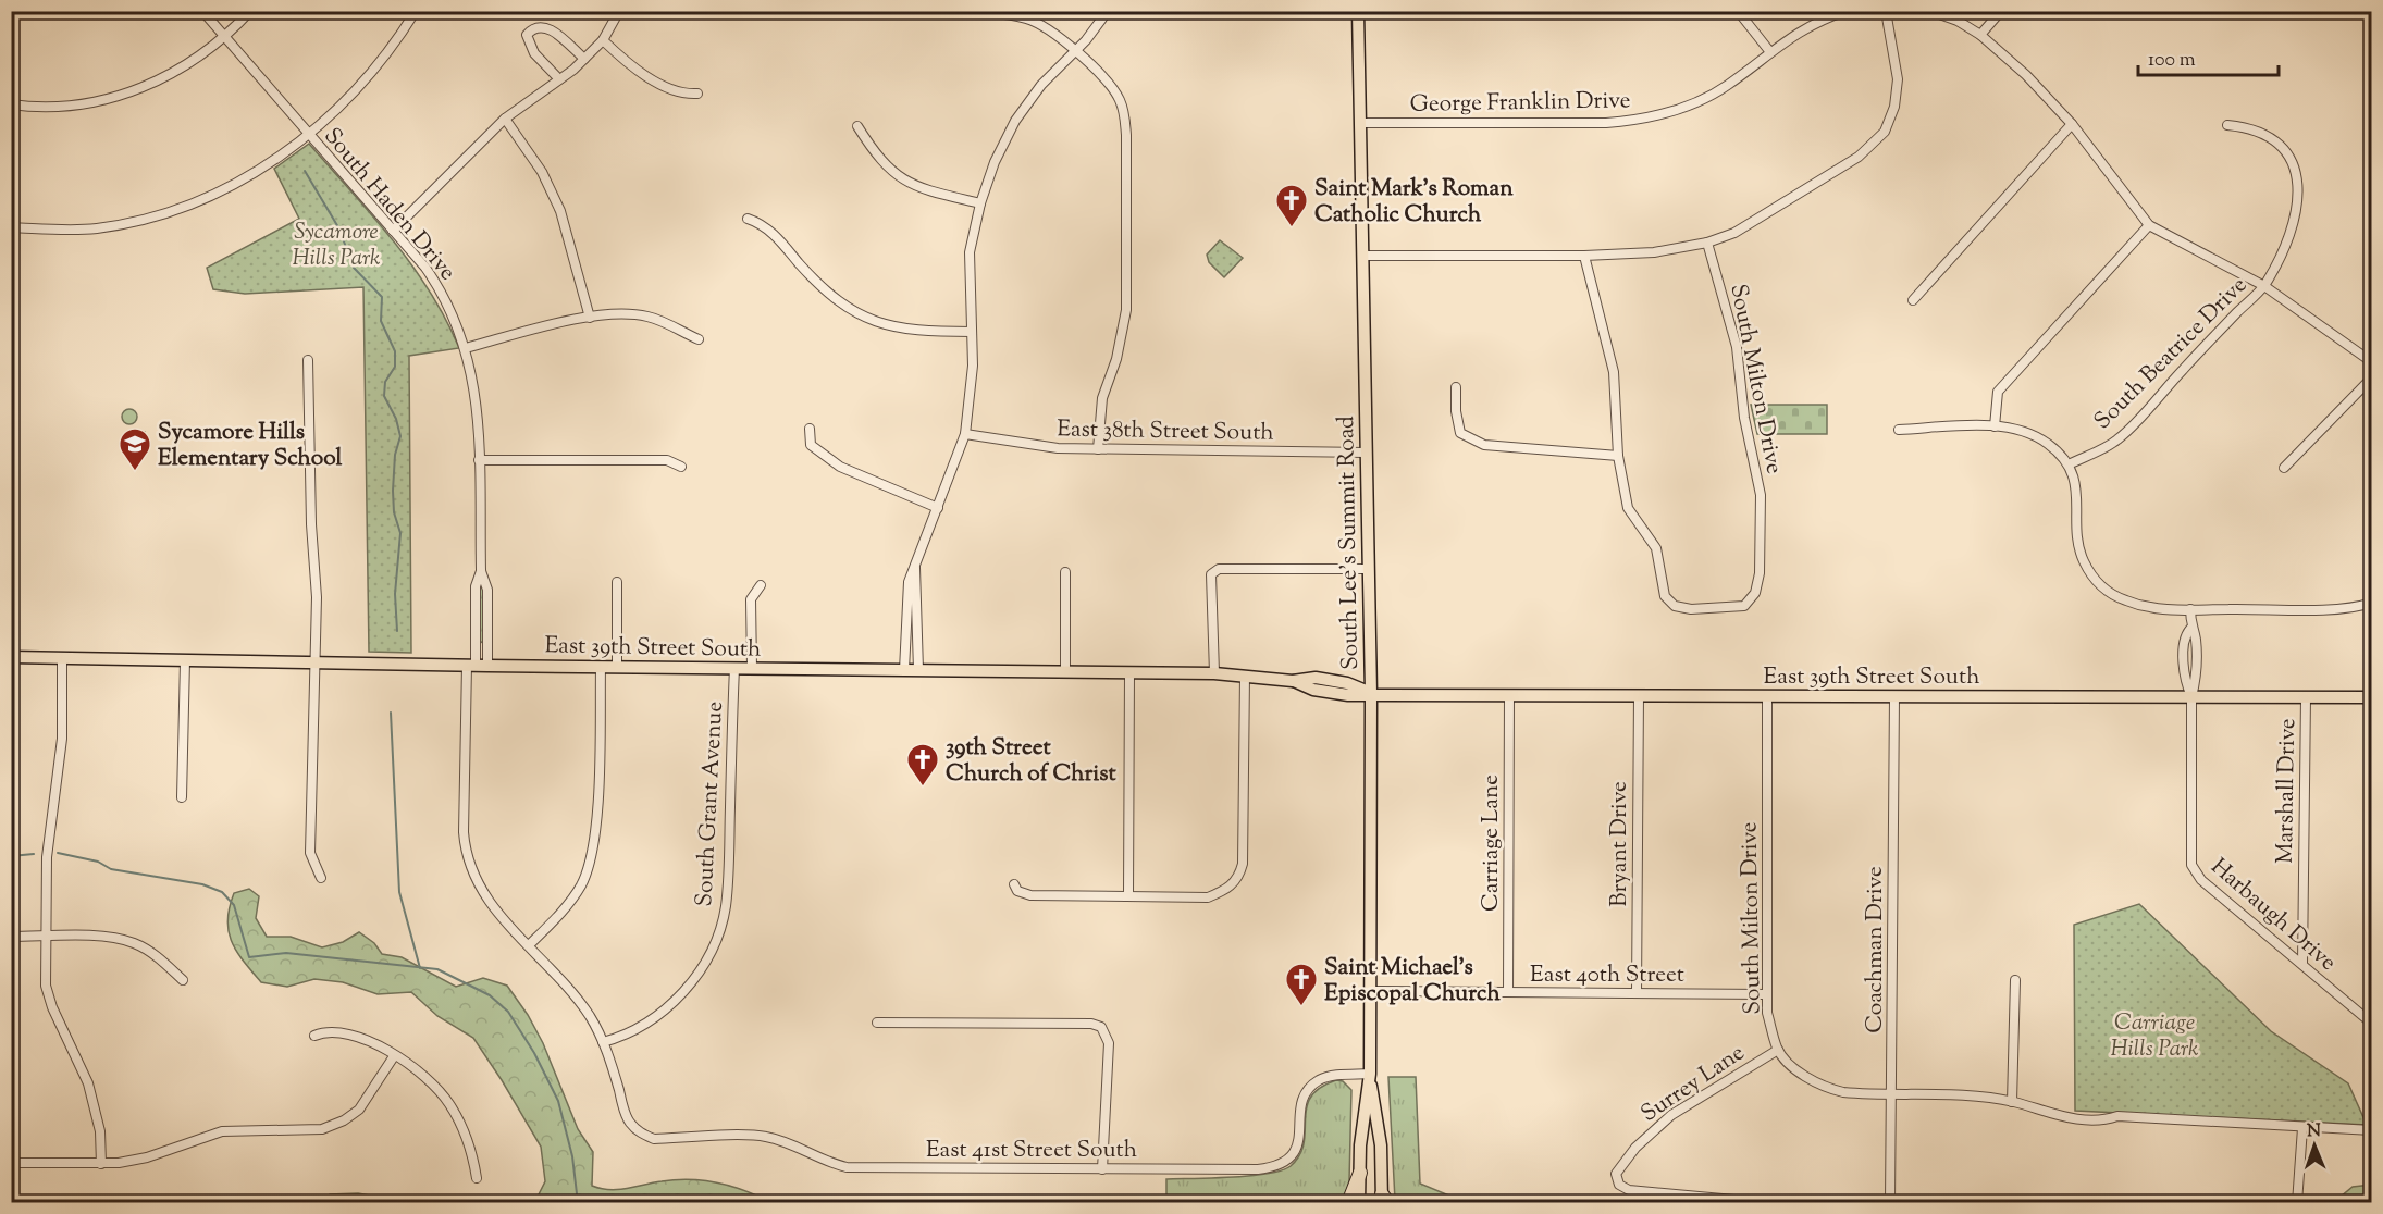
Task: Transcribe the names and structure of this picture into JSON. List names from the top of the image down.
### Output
{
  "streets": {
    "main road": ["South Lee's Summit Road", "East 39th Street South"],
    "street": [
      "George Franklin Drive",
      "South Haden Drive",
      "South Beatrice Drive",
      "South Milton Drive",
      "East 38th Street South",
      "Marshall Drive",
      "South Grant Avenue",
      "Carriage Lane",
      "Bryant Drive",
      "Harbaugh Drive",
      "Coachman Drive",
      "East 40th Street",
      "Surrey Lane",
      "East 41st Street South"
    ]
  },
  "crossings": [
    ["George Franklin Drive", "South Lee's Summit Road"],
    ["South Haden Drive", "East 39th Street South"],
    ["South Haden Drive", "South Grant Avenue"],
    ["South Haden Drive", "East 41st Street South"],
    ["South Milton Drive", "East 39th Street South"],
    ["South Milton Drive", "Coachman Drive"],
    ["South Milton Drive", "East 40th Street"],
    ["South Milton Drive", "Surrey Lane"],
    ["East 38th Street South", "South Lee's Summit Road"],
    ["South Lee's Summit Road", "East 39th Street South"],
    ["South Lee's Summit Road", "East 40th Street"],
    ["South Lee's Summit Road", "East 41st Street South"],
    ["East 39th Street South", "Marshall Drive"],
    ["East 39th Street South", "South Grant Avenue"],
    ["East 39th Street South", "Carriage Lane"],
    ["East 39th Street South", "Bryant Drive"],
    ["East 39th Street South", "Harbaugh Drive"],
    ["East 39th Street South", "Coachman Drive"],
    ["Marshall Drive", "Harbaugh Drive"],
    ["Carriage Lane", "East 40th Street"],
    ["Bryant Drive", "East 40th Street"]
  ],
  "parks": ["Sycamore Hills Park", "Carriage Hills Park"],
  "places": {
    "church": ["Saint Mark's Roman Catholic Church", "39th Street Church of Christ", "Saint Michael's Episcopal Church"],
    "school or university": ["Sycamore Hills Elementary School"]
  },
  "scale_bar": "100 m",
  "north": "top"
}
